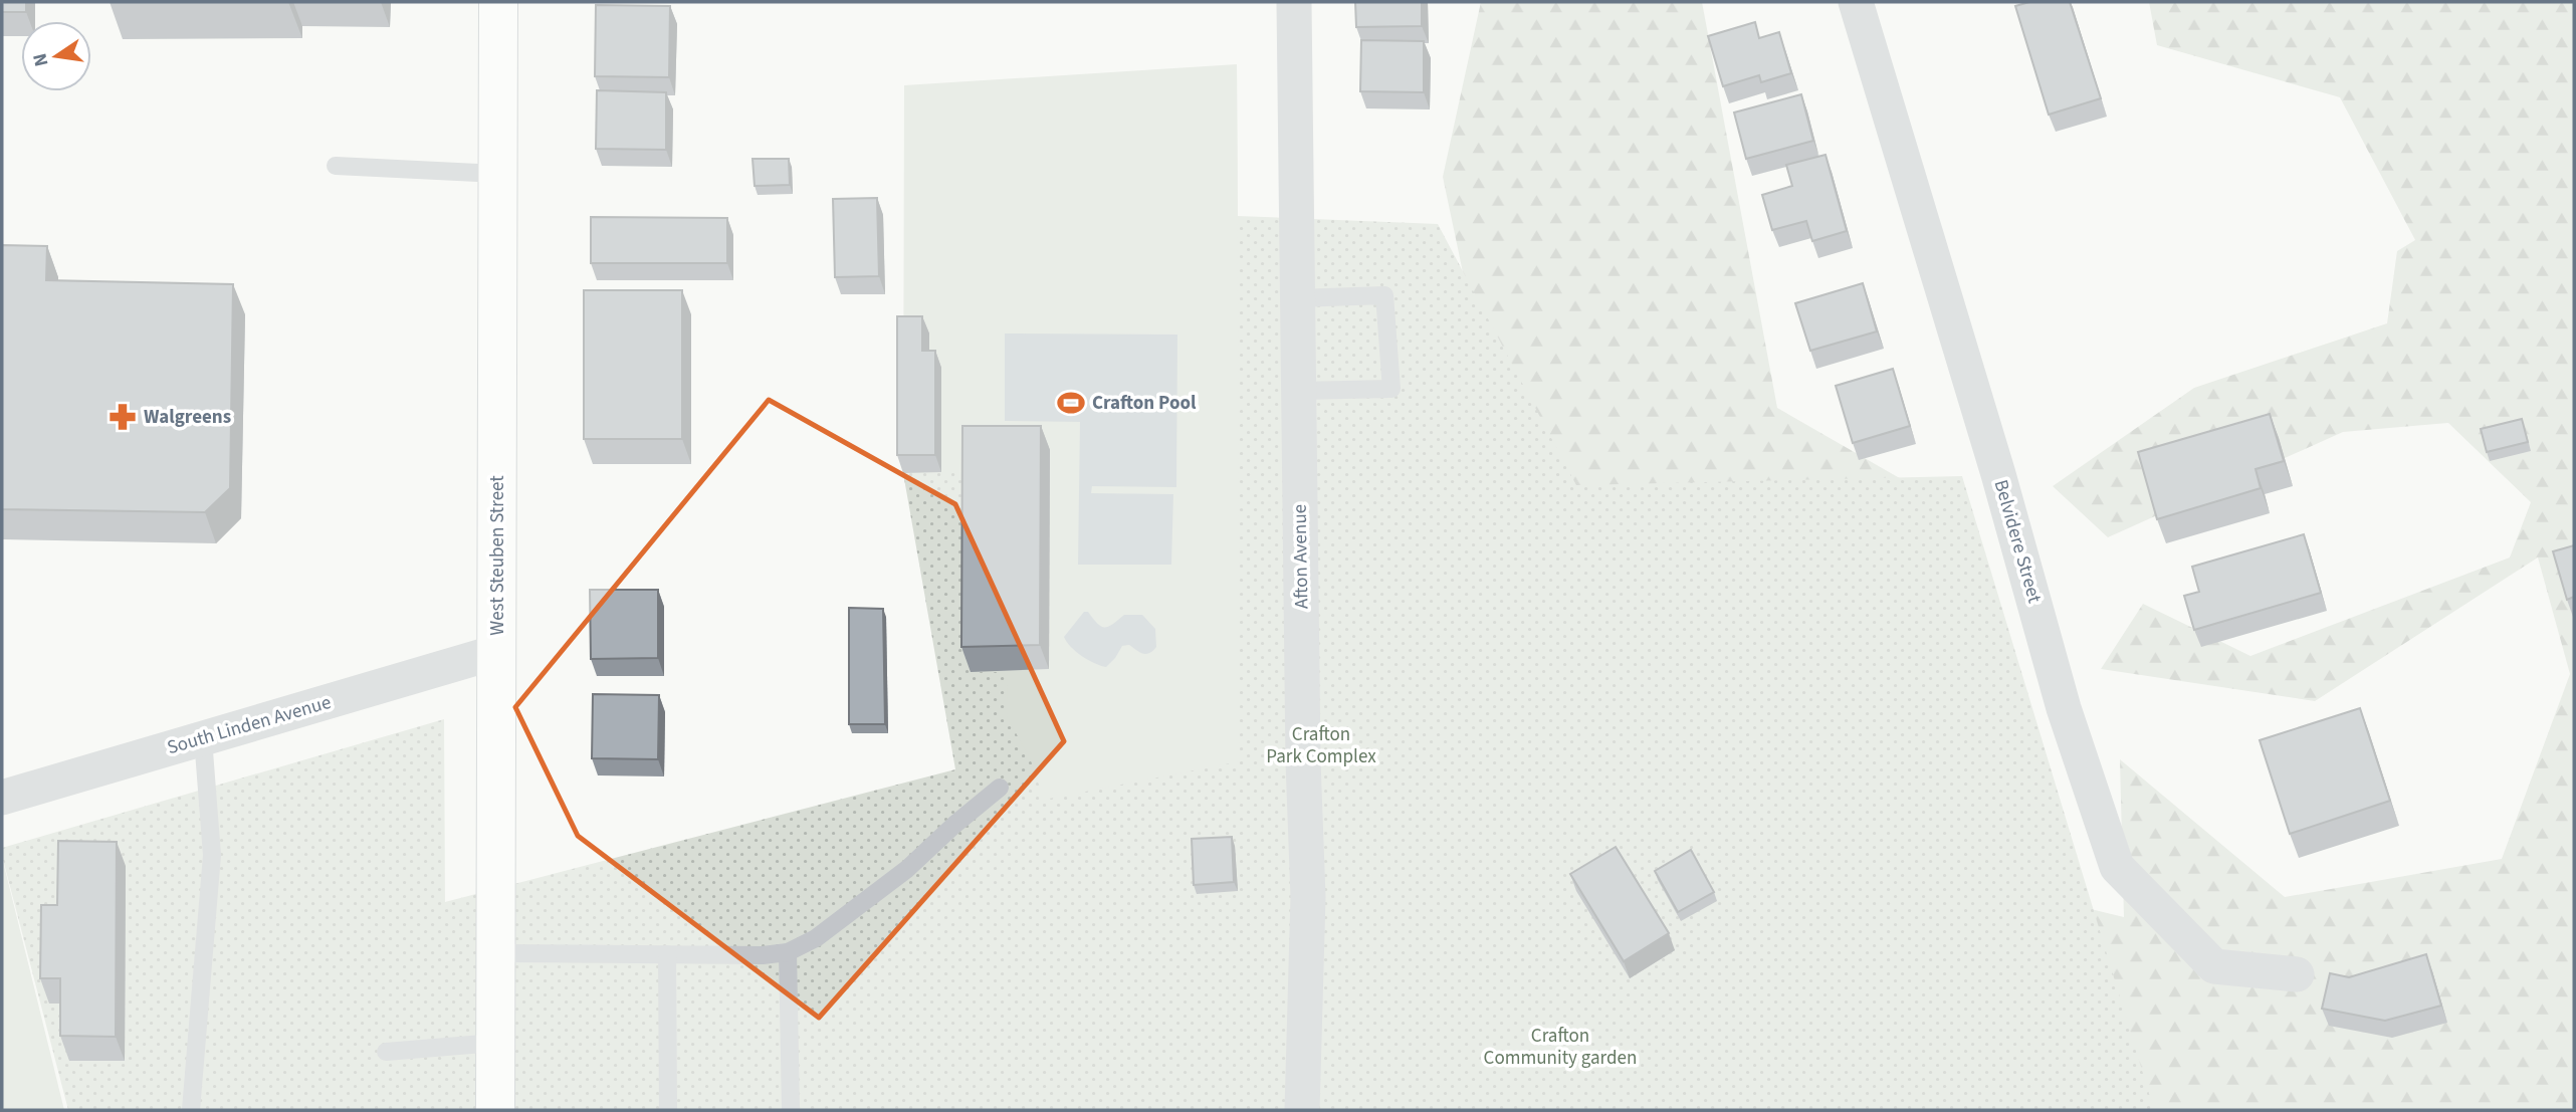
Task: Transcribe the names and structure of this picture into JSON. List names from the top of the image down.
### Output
{
  "streets": {
    "main road": ["West Steuben Street"],
    "street": ["Belvidere Street", "Afton Avenue", "South Linden Avenue"]
  },
  "crossings": [
    ["West Steuben Street", "South Linden Avenue"]
  ],
  "parks": ["Crafton Park Complex", "Crafton Community garden"],
  "places": {
    "sports": ["Crafton Pool"],
    "pharmacy": ["Walgreens"]
  },
  "north": "left"
}
